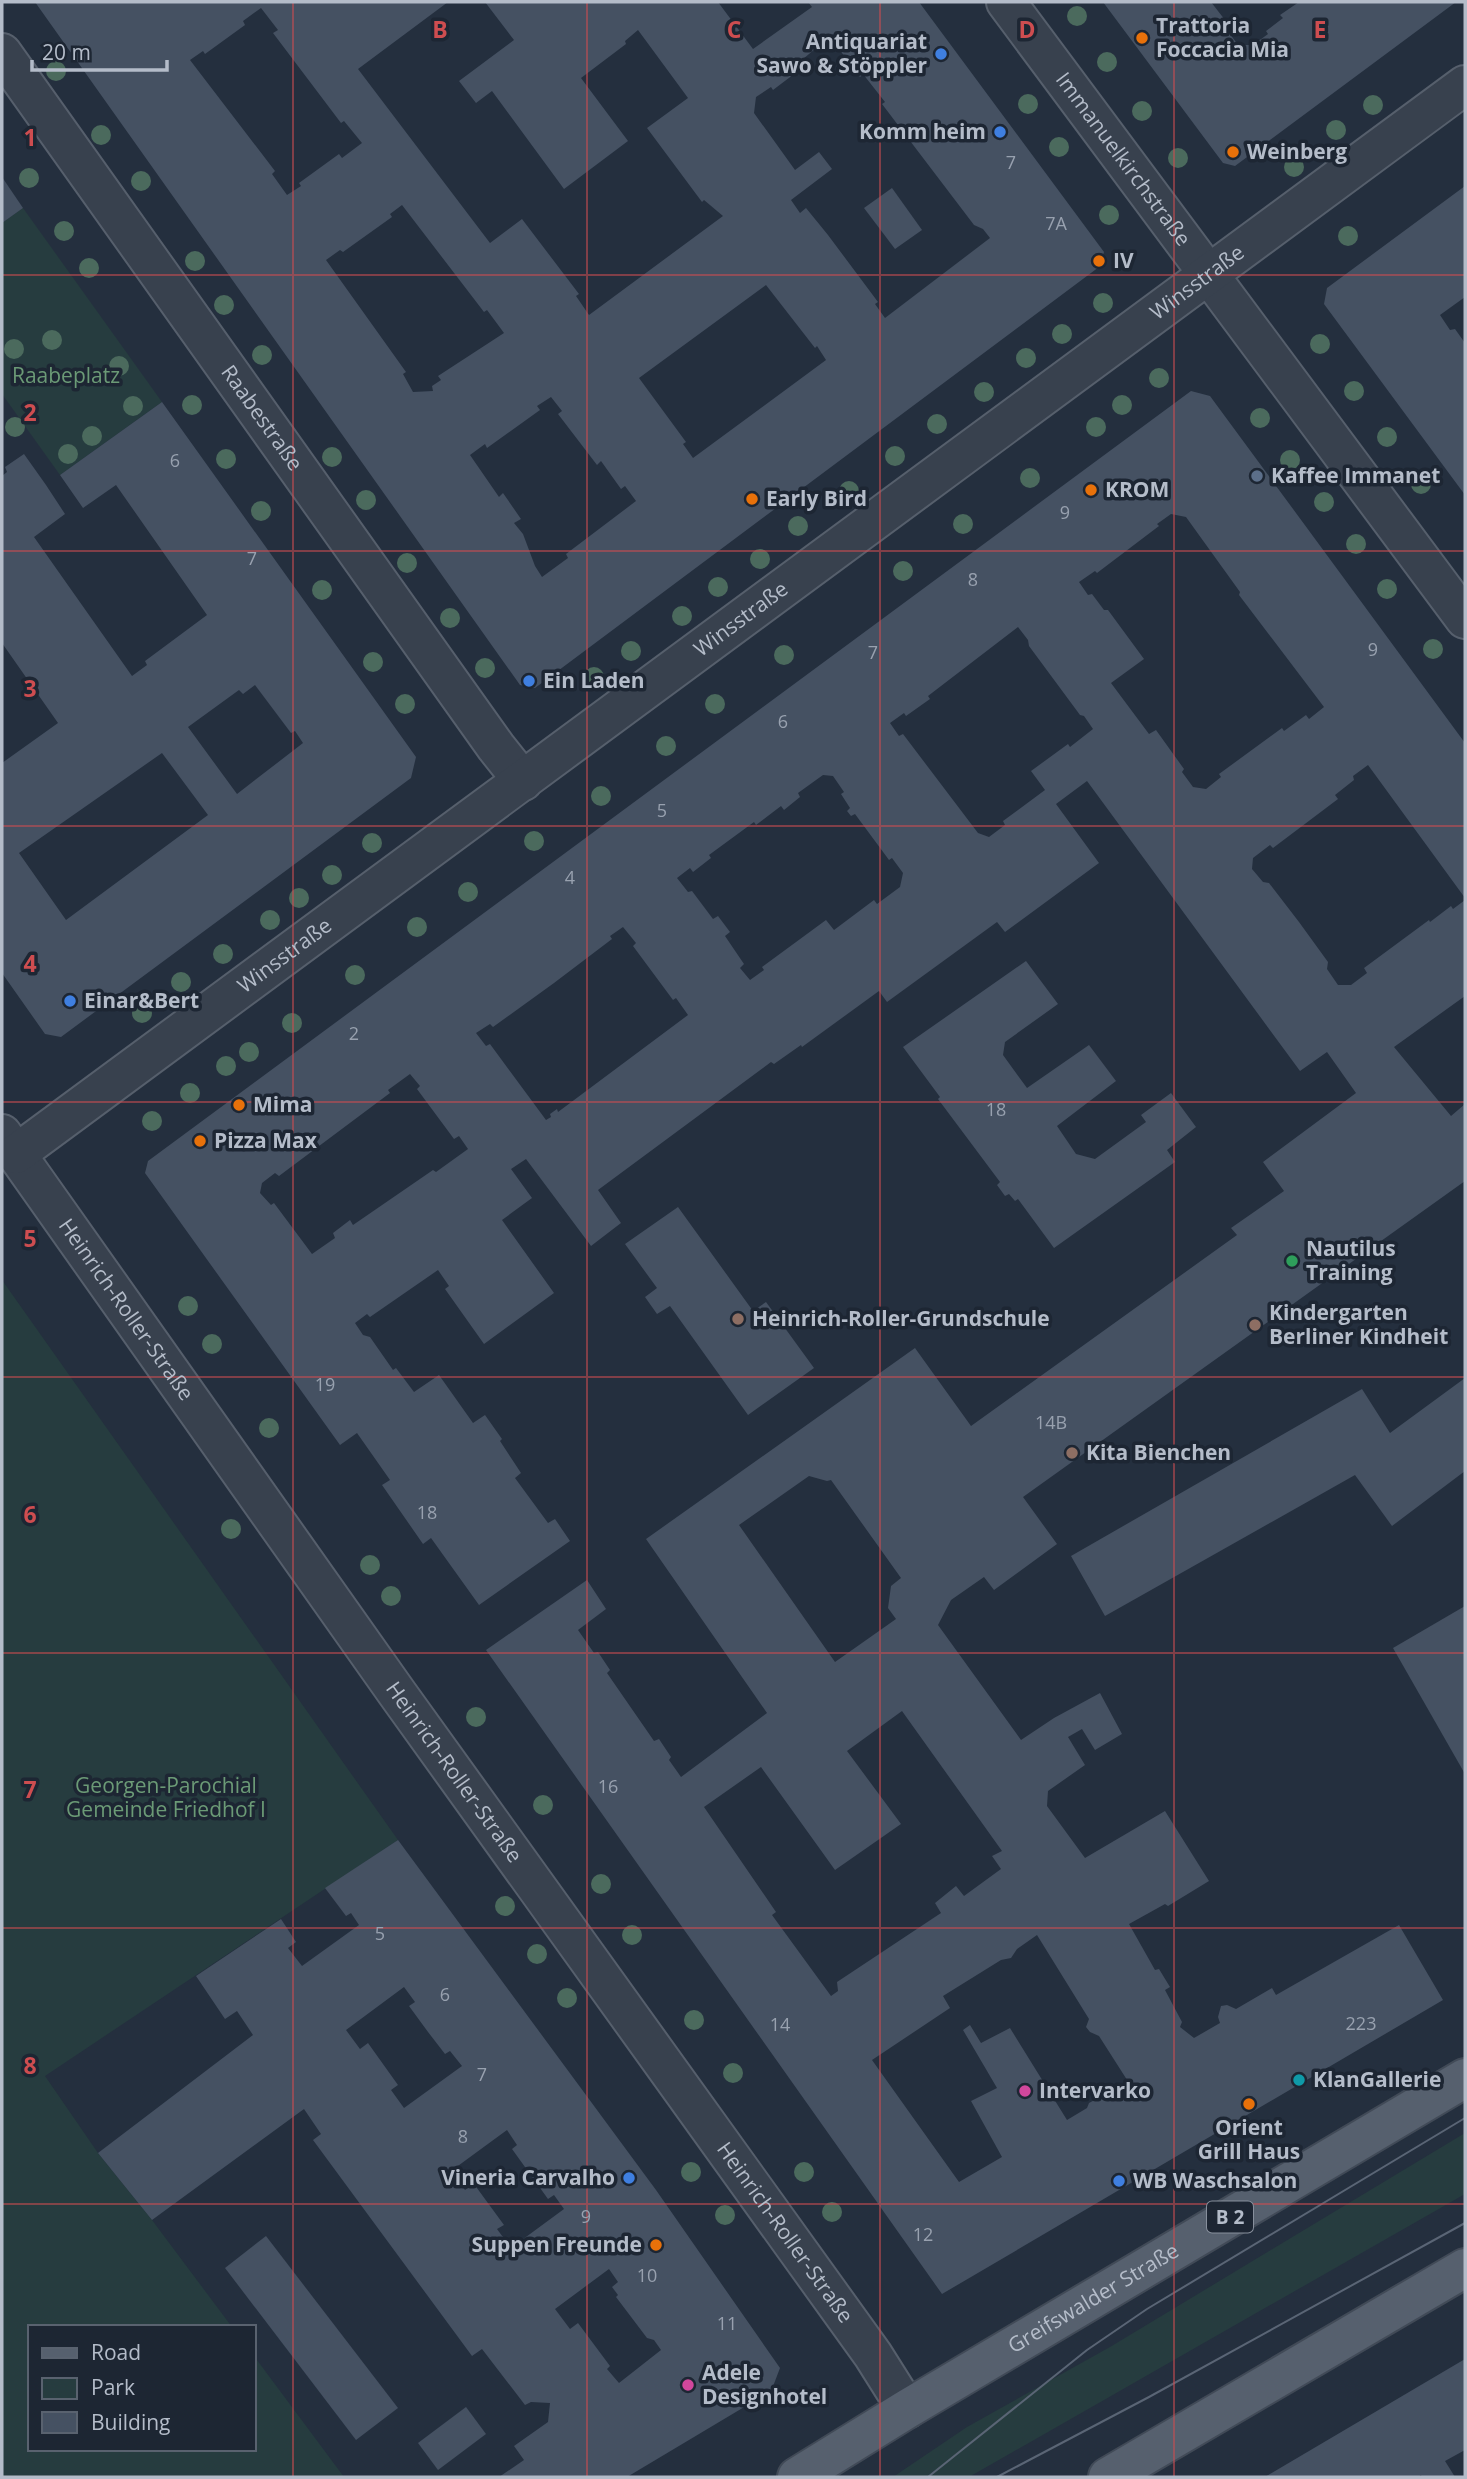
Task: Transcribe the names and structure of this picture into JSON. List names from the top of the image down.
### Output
{
  "streets": {
    "main road": ["B 2", "Greifswalder Straße"],
    "street": [
      "Immanuelkirchstraße",
      "Winsstraße",
      "Raabestraße",
      "Heinrich-Roller-Straße"
    ]
  },
  "crossings": [
    ["Immanuelkirchstraße", "Winsstraße"],
    ["Winsstraße", "Raabestraße"],
    ["Winsstraße", "Heinrich-Roller-Straße"],
    ["Heinrich-Roller-Straße", "Greifswalder Straße"]
  ],
  "parks": ["Raabeplatz", "Georgen-Parochial Gemeinde Friedhof I"],
  "places": [
    "Trattoria Foccacia Mia",
    "Antiquariat Sawo & Stöppler",
    "Komm heim",
    "Weinberg",
    "IV",
    "Kaffee Immanet",
    "KROM",
    "Early Bird",
    "Ein Laden",
    "Einar&Bert",
    "Mima",
    "Pizza Max",
    "Nautilus Training",
    "Heinrich-Roller-Grundschule",
    "Kindergarten Berliner Kindheit",
    "Kita Bienchen",
    "KlanGallerie",
    "Intervarko",
    "Orient Grill Haus",
    "Vineria Carvalho",
    "WB Waschsalon",
    "Suppen Freunde",
    "Adele Designhotel"
  ],
  "house_numbers": [
    "7",
    "7A",
    "6",
    "9",
    "7",
    "8",
    "9",
    "7",
    "6",
    "5",
    "4",
    "2",
    "18",
    "19",
    "14B",
    "18",
    "16",
    "5",
    "6",
    "223",
    "14",
    "7",
    "8",
    "9",
    "12",
    "10",
    "11"
  ],
  "legend": ["Road", "Park", "Building"],
  "scale_bar": "20 m",
  "grid": {
    "columns": [
      "B",
      "C",
      "D",
      "E"
    ],
    "rows": [
      "1",
      "2",
      "3",
      "4",
      "5",
      "6",
      "7",
      "8"
    ]
  }
}
